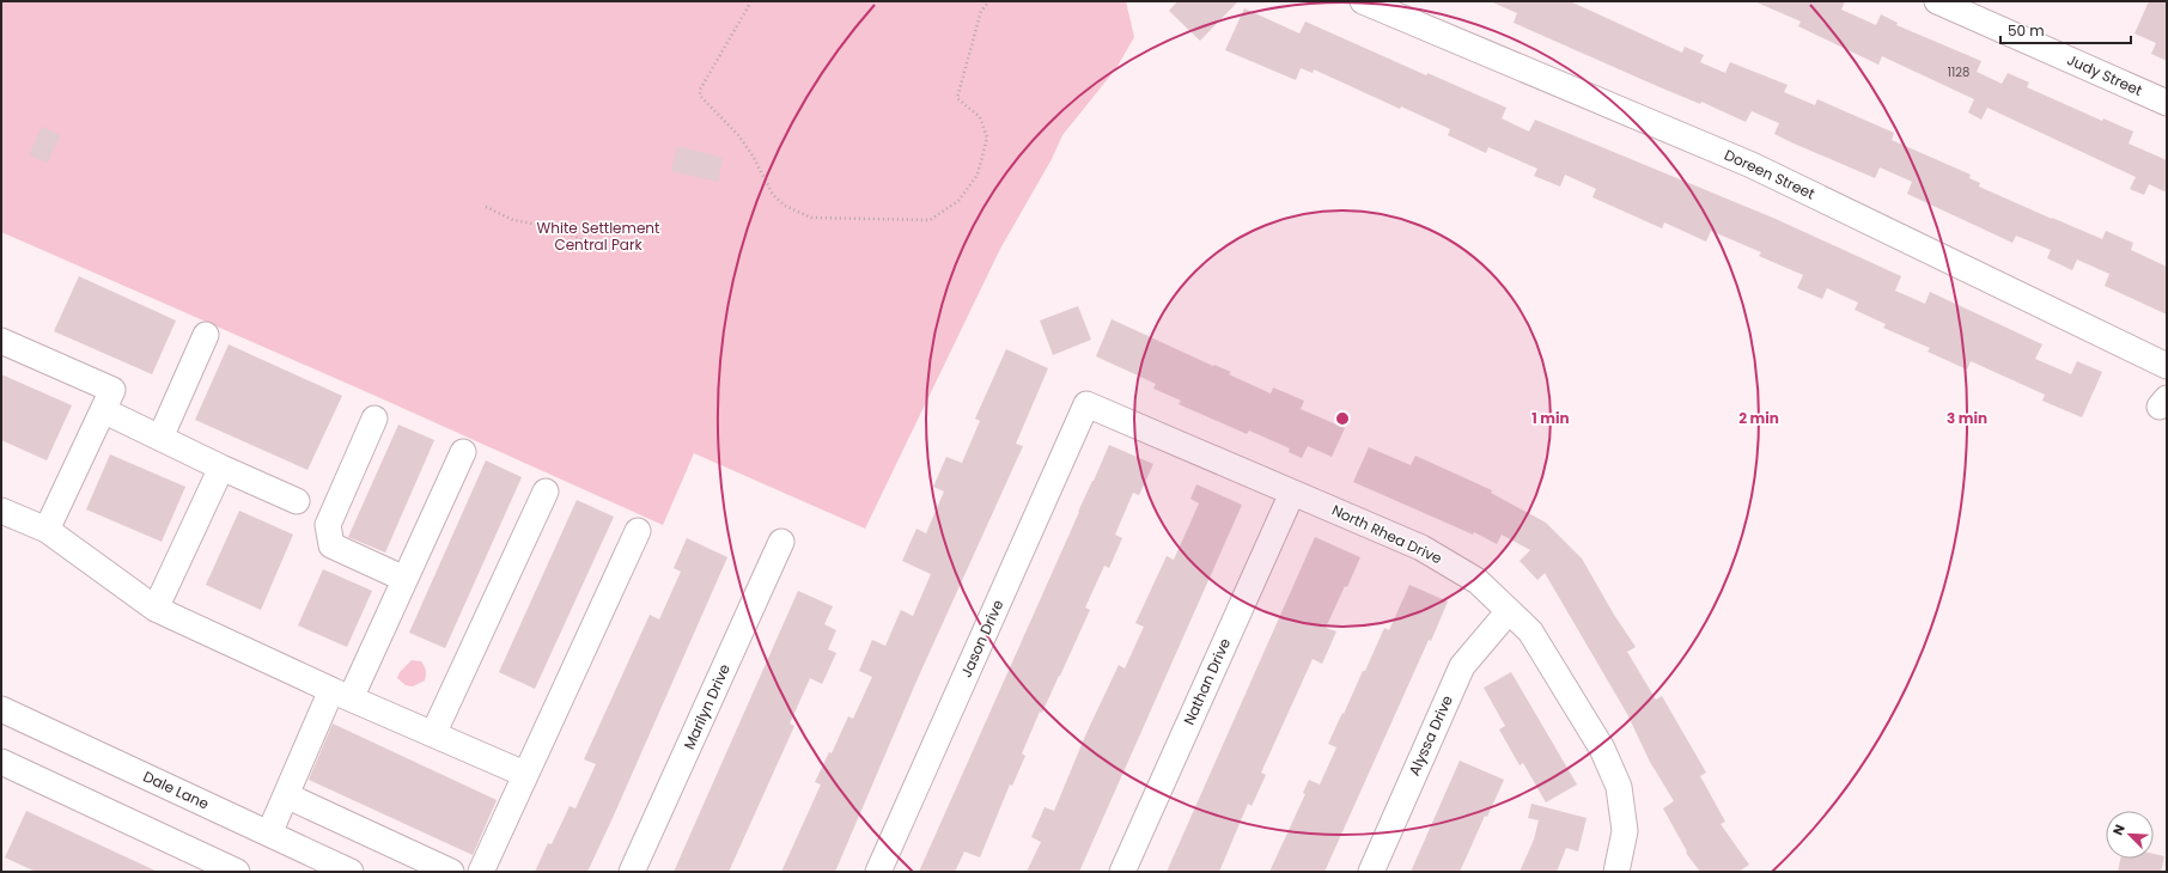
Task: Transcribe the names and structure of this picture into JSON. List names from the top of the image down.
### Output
{
  "streets": {
    "street": [
      "Judy Street",
      "Doreen Street",
      "North Rhea Drive",
      "Jason Drive",
      "Nathan Drive",
      "Marilyn Drive",
      "Alyssa Drive",
      "Dale Lane"
    ]
  },
  "crossings": [
    ["North Rhea Drive", "Jason Drive"],
    ["North Rhea Drive", "Nathan Drive"],
    ["North Rhea Drive", "Alyssa Drive"]
  ],
  "parks": ["White Settlement Central Park"],
  "house_numbers": ["1128"],
  "scale_bar": "50 m",
  "north": "top left",
  "rings": ["1 min", "2 min", "3 min"]
}
